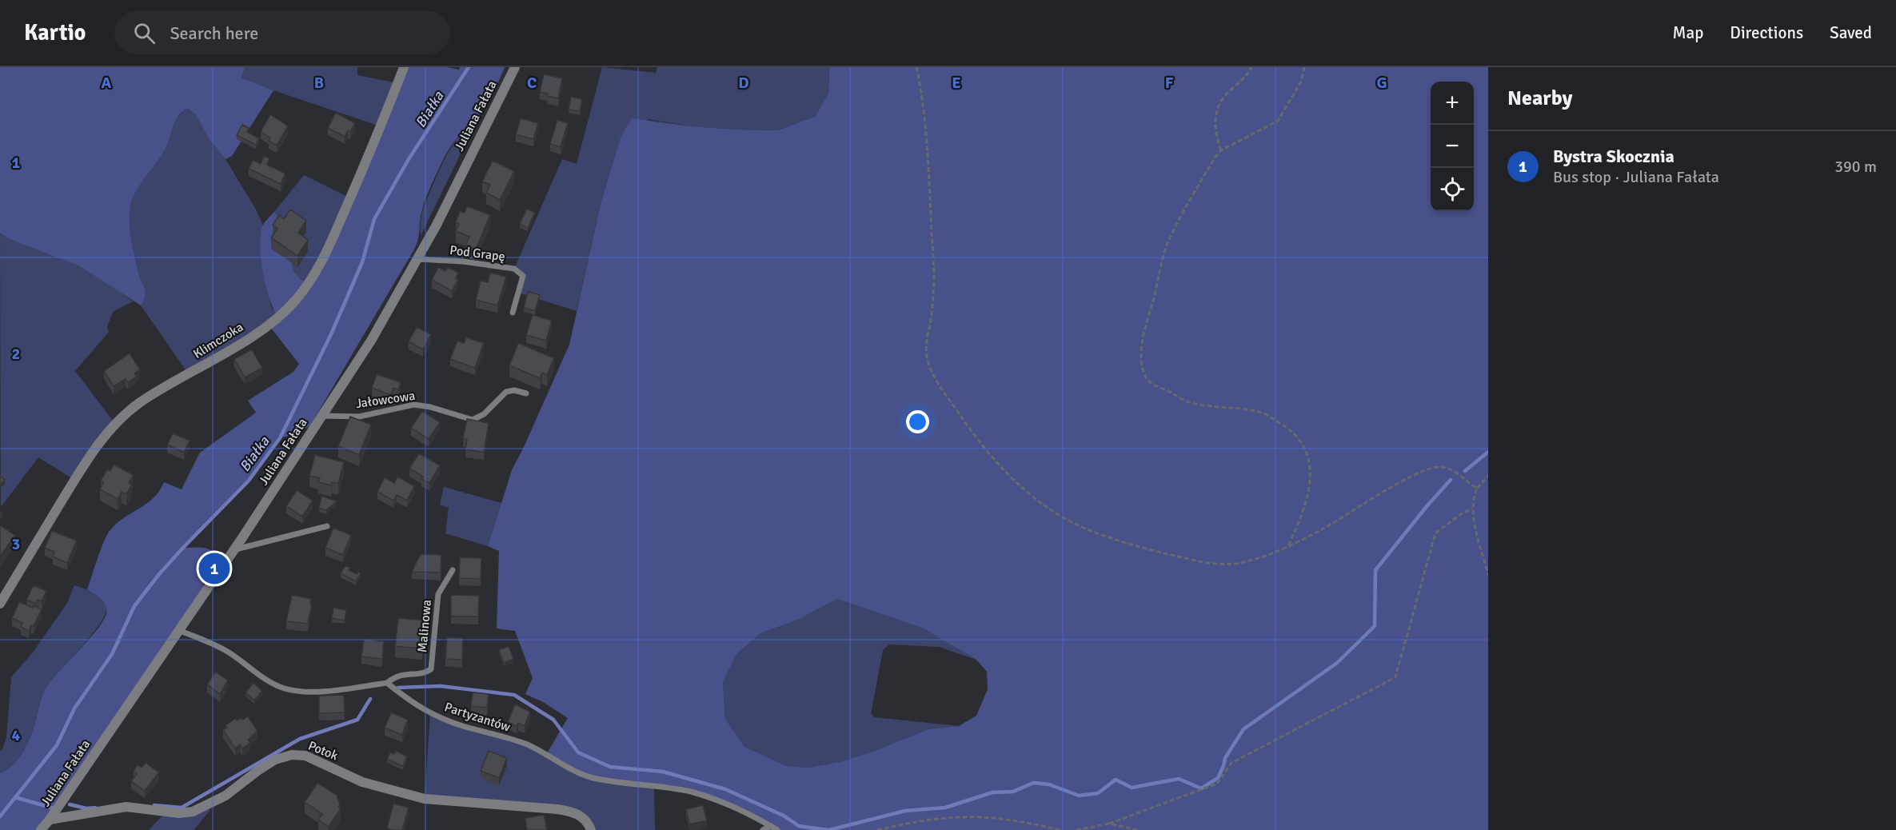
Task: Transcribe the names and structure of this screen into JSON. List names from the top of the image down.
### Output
{
  "streets": {
    "street": ["Juliana Fałata", "Klimczoka", "Potok"],
    "lane": [
      "Pod Grapę",
      "Jałowcowa",
      "Malinowa",
      "Partyzantów"
    ]
  },
  "crossings": [
    ["Juliana Fałata", "Pod Grapę"],
    ["Juliana Fałata", "Jałowcowa"],
    ["Juliana Fałata", "Potok"],
    ["Malinowa", "Partyzantów"]
  ],
  "water": ["Białka"],
  "page": {
    "header": "Kartio",
    "search": "Search here",
    "nav": ["Map", "Directions", "Saved"],
    "heading": "Nearby",
    "map_buttons": ["+", "−"],
    "list": [
      {
        "mark": "1",
        "name": "Bystra Skocznia",
        "note": "Bus stop · Juliana Fałata",
        "value": "390 m"
      }
    ],
    "pins": "1"
  },
  "grid": {
    "columns": [
      "A",
      "B",
      "C",
      "D",
      "E",
      "F",
      "G"
    ],
    "rows": [
      "1",
      "2",
      "3",
      "4"
    ]
  }
}
